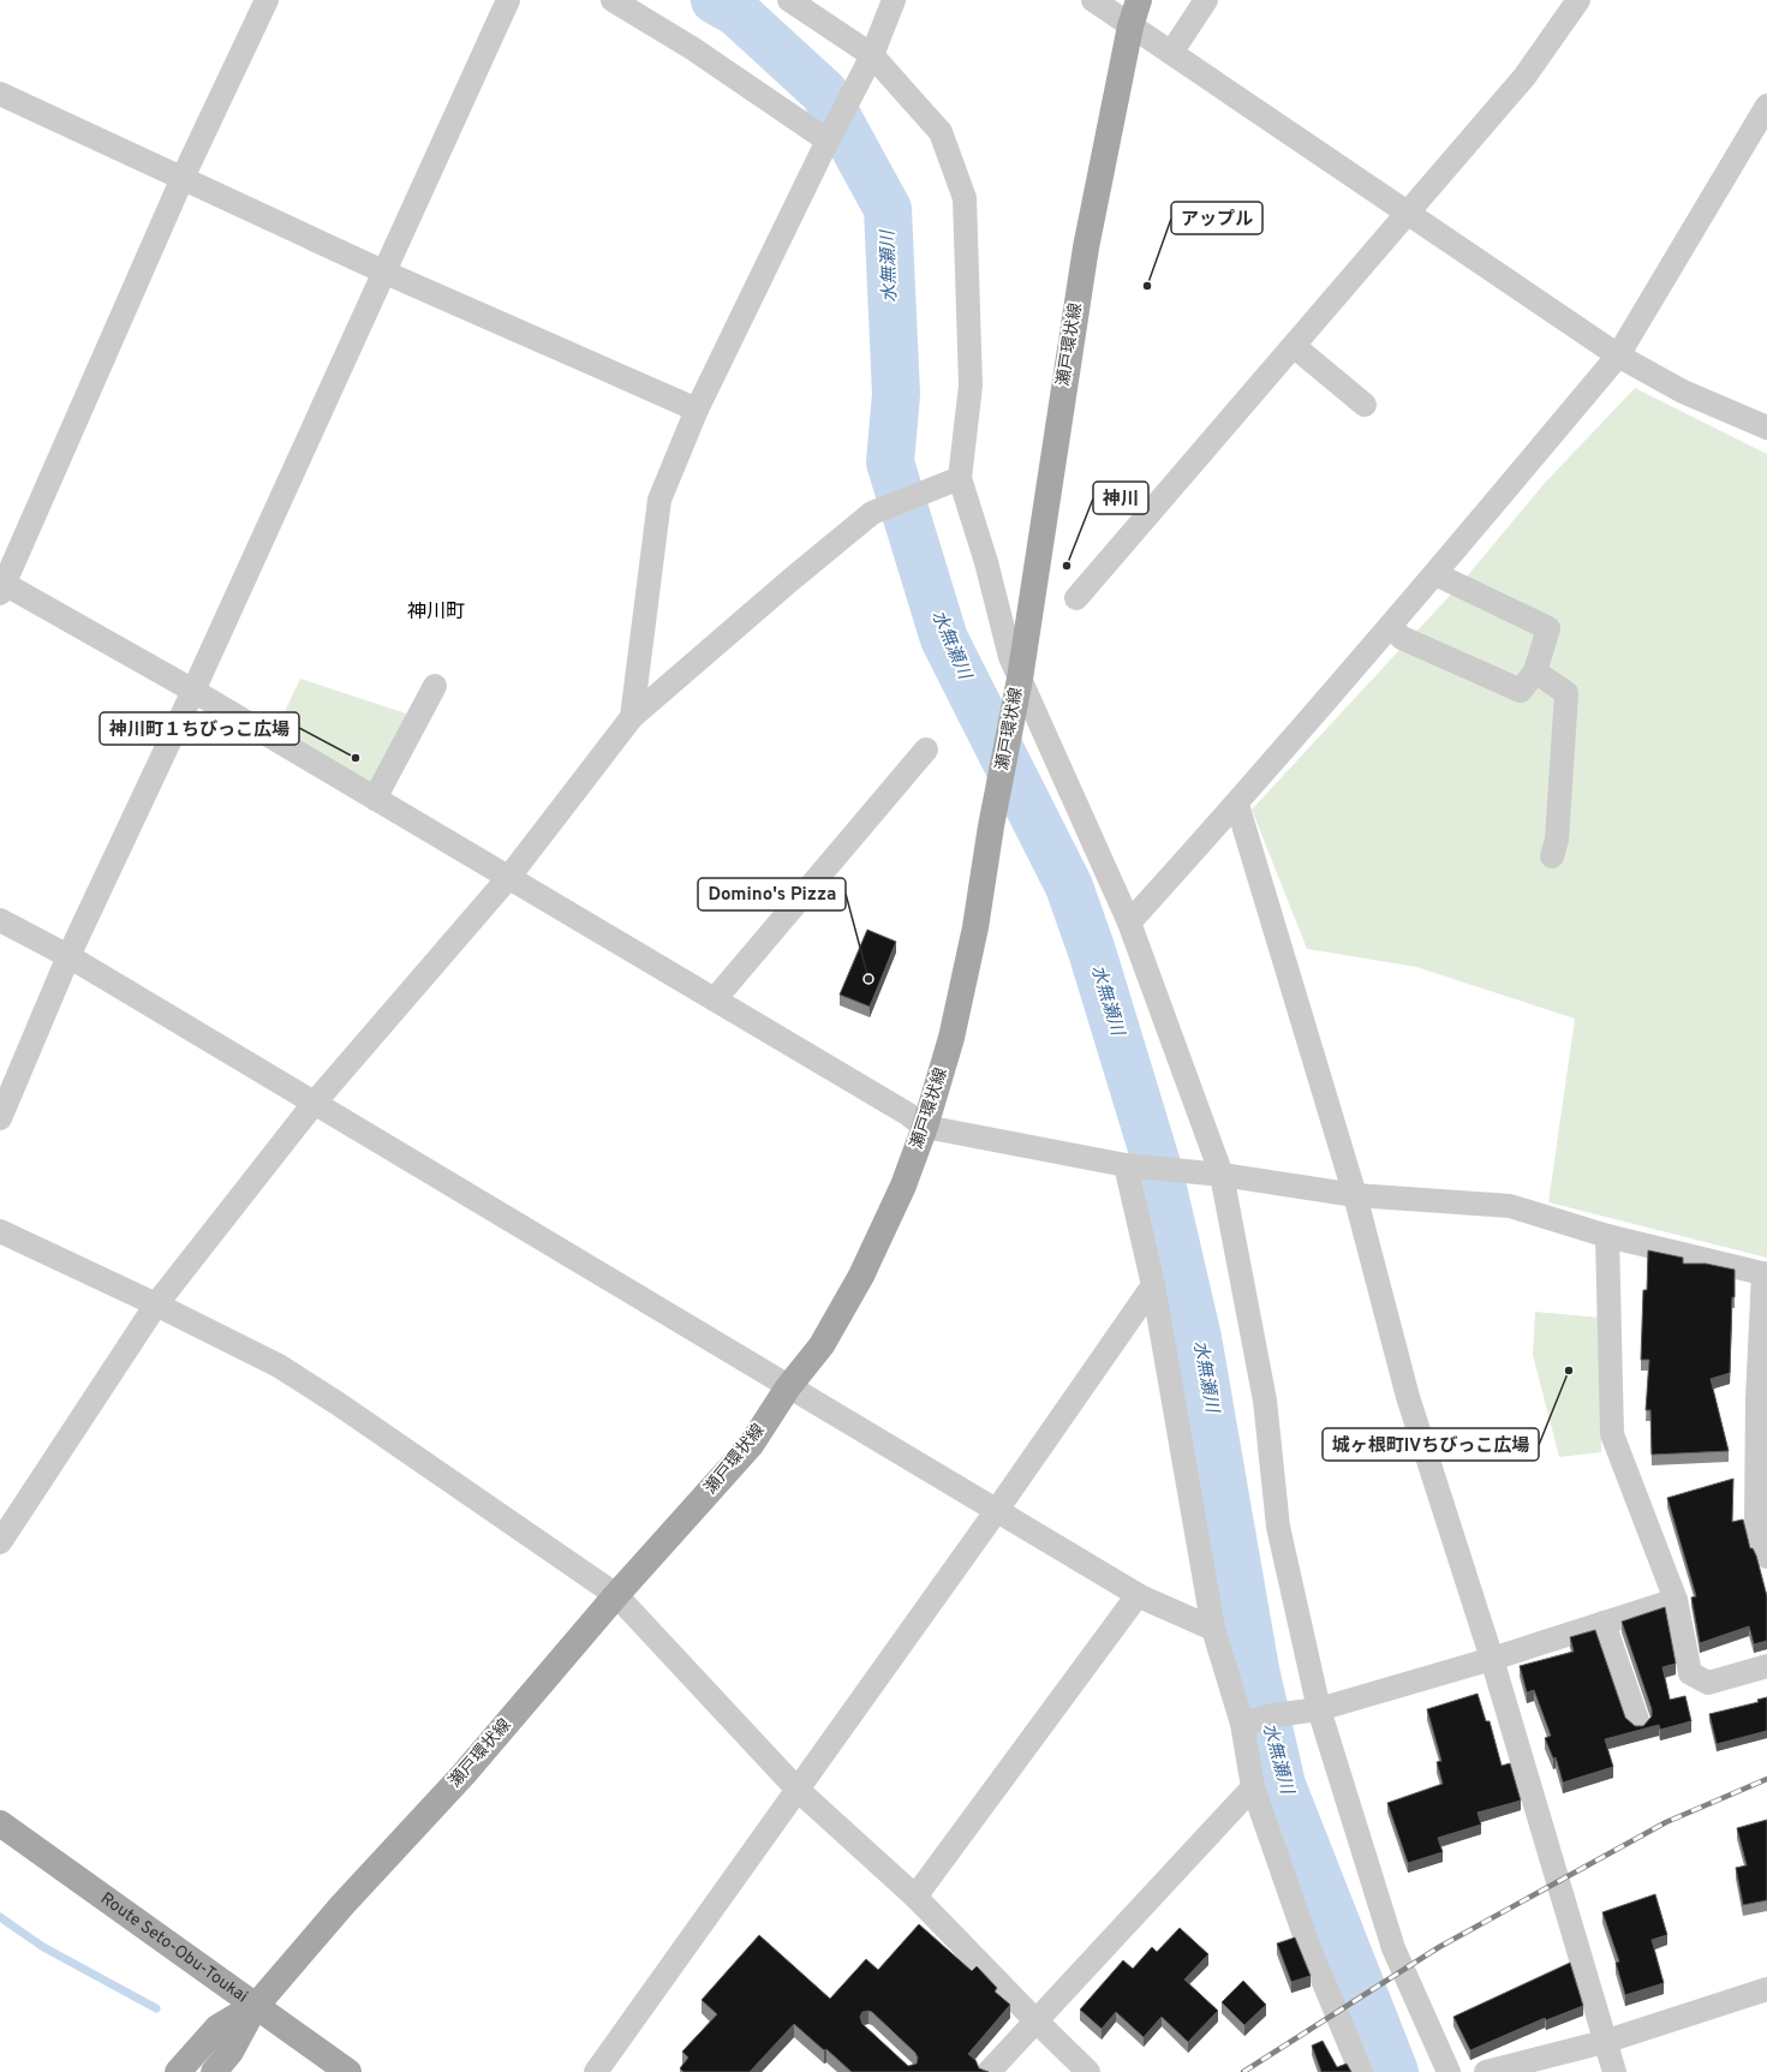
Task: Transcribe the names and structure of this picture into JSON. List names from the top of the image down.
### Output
{
  "streets": {
    "main road": ["瀬戸環状線", "Route Seto-Obu-Toukai"]
  },
  "crossings": [
    ["瀬戸環状線", "Route Seto-Obu-Toukai"]
  ],
  "districts": ["神川町"],
  "water": ["水無瀬川"],
  "places": [
    "アップル",
    "神川",
    "神川町１ちびっこ広場",
    "Domino's Pizza",
    "城ヶ根町IVちびっこ広場"
  ]
}
